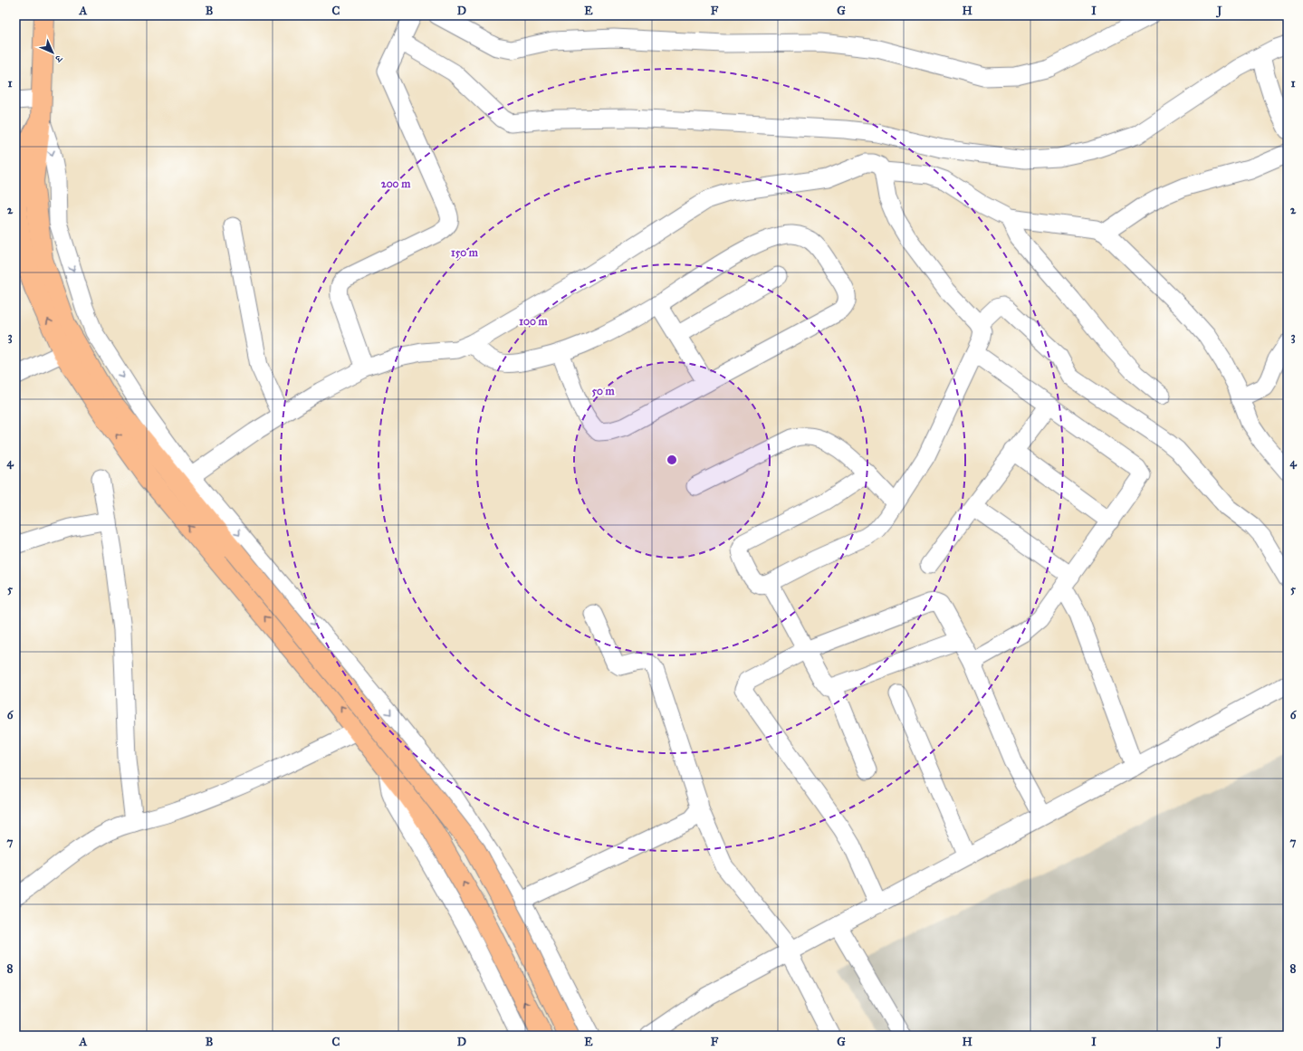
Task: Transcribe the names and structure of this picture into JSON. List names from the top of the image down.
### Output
{
  "north": "bottom right",
  "grid": {
    "columns": [
      "A",
      "B",
      "C",
      "D",
      "E",
      "F",
      "G",
      "H",
      "I",
      "J"
    ],
    "rows": [
      "1",
      "2",
      "3",
      "4",
      "5",
      "6",
      "7",
      "8"
    ]
  },
  "rings": [
    "200 m",
    "150 m",
    "100 m",
    "50 m"
  ]
}
